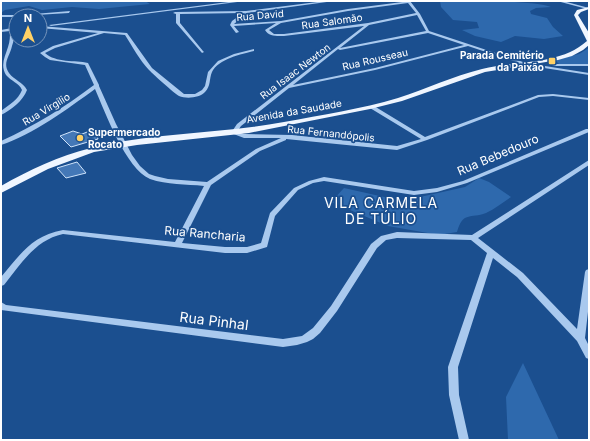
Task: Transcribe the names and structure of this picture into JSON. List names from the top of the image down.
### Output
{
  "streets": {
    "main road": ["Avenida da Saudade"],
    "street": [
      "Rua David",
      "Rua Salomão",
      "Rua Rousseau",
      "Rua Isaac Newton",
      "Rua Virgilio",
      "Rua Fernandópolis",
      "Rua Bebedouro",
      "Rua Rancharia",
      "Rua Pinhal"
    ]
  },
  "crossings": [
    ["Rua David", "Rua Salomão"],
    ["Rua Salomão", "Rua Isaac Newton"],
    ["Rua Rousseau", "Rua Isaac Newton"],
    ["Rua Isaac Newton", "Avenida da Saudade"],
    ["Rua Isaac Newton", "Rua Fernandópolis"],
    ["Avenida da Saudade", "Rua Fernandópolis"],
    ["Rua Bebedouro", "Rua Rancharia"]
  ],
  "districts": ["VILA CARMELA DE TÚLIO"],
  "places": {
    "transit": ["Parada Cemitério da Paixão"],
    "other": ["Supermercado Rocato"]
  },
  "north": "top"
}
